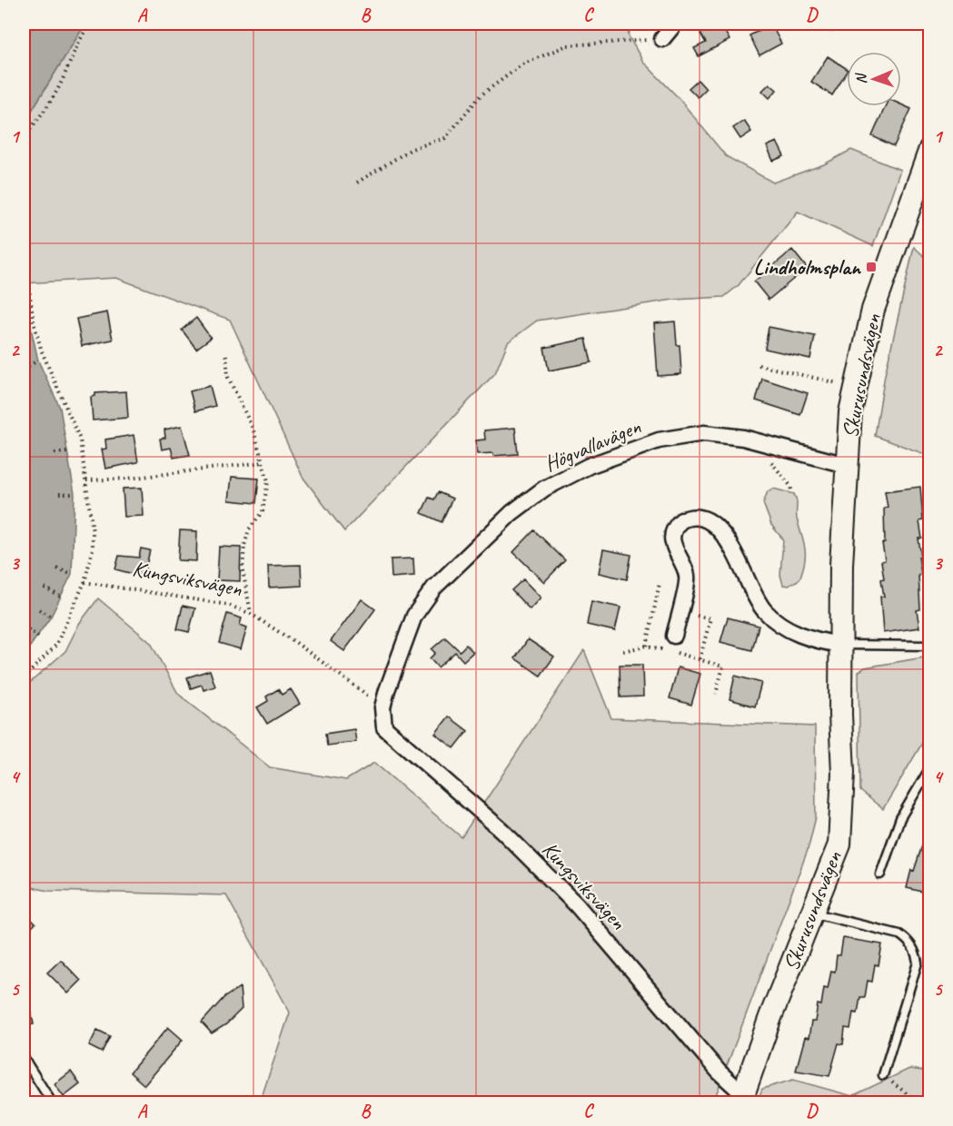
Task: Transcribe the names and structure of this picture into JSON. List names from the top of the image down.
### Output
{
  "streets": {
    "street": ["Skurusundsvägen", "Högvallavägen", "Kungsviksvägen"]
  },
  "crossings": [
    ["Skurusundsvägen", "Högvallavägen"],
    ["Skurusundsvägen", "Kungsviksvägen"],
    ["Högvallavägen", "Kungsviksvägen"]
  ],
  "places": {
    "transit": ["Lindholmsplan"]
  },
  "north": "left",
  "grid": {
    "columns": [
      "A",
      "B",
      "C",
      "D"
    ],
    "rows": [
      "1",
      "2",
      "3",
      "4",
      "5"
    ]
  }
}
